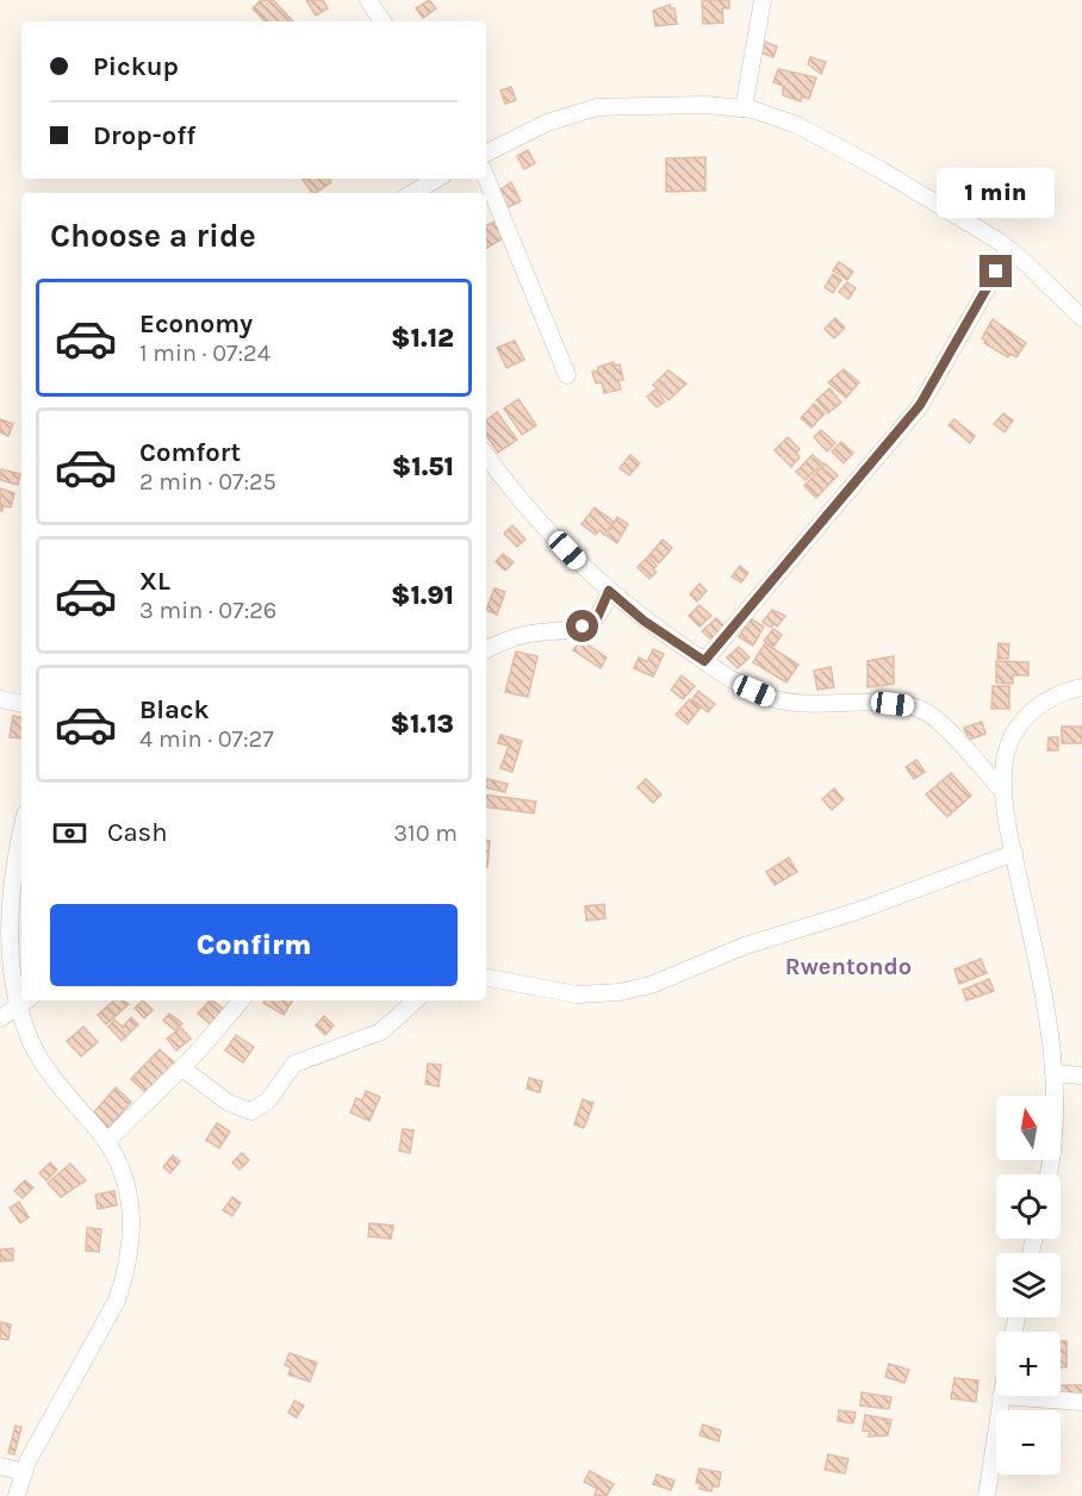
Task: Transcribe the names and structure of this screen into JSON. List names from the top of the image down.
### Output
{
  "districts": ["Rwentondo"],
  "north": "top",
  "page": {
    "banner": ["Pickup", "Drop-off"],
    "bubble": "1 min",
    "heading": "Choose a ride",
    "list": [
      {
        "name": "Economy",
        "note": "1 min · 07:24",
        "value": "$1.12"
      },
      {
        "name": "Comfort",
        "note": "2 min · 07:25",
        "value": "$1.51"
      },
      {
        "name": "XL",
        "note": "3 min · 07:26",
        "value": "$1.91"
      },
      {
        "name": "Black",
        "note": "4 min · 07:27",
        "value": "$1.13"
      }
    ],
    "pay": ["Cash", "310 m"],
    "buttons": "Confirm",
    "map_buttons": ["+", "−"]
  }
}
